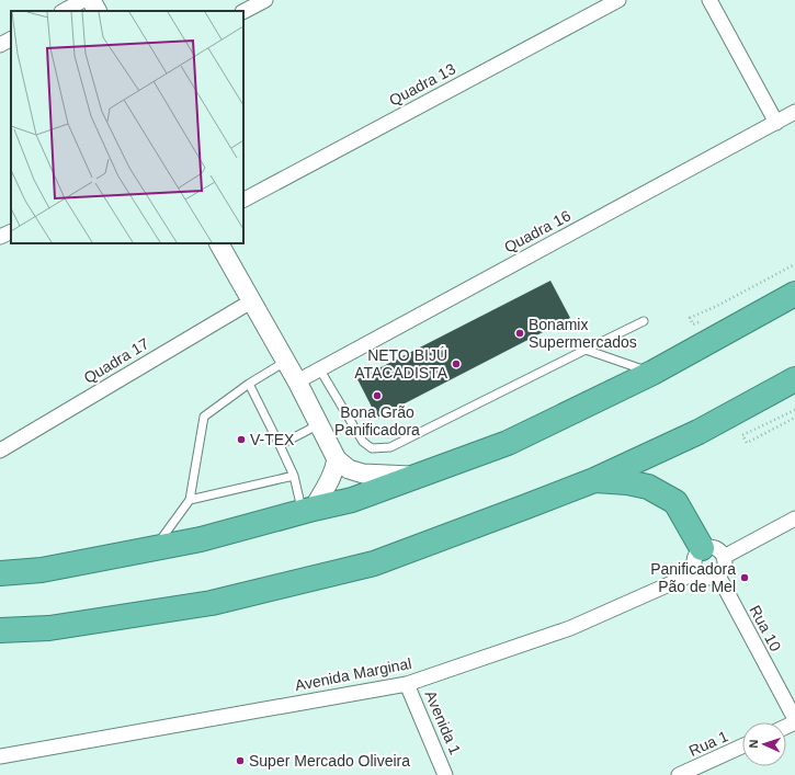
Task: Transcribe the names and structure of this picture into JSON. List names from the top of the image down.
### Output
{
  "streets": {
    "street": [
      "Quadra 13",
      "Quadra 16",
      "Quadra 17",
      "Rua 10",
      "Avenida Marginal",
      "Avenida 1",
      "Rua 1"
    ]
  },
  "crossings": [
    ["Rua 10", "Avenida Marginal"],
    ["Avenida Marginal", "Avenida 1"]
  ],
  "places": [
    "Bonamix Supermercados",
    "NETO BIJÚ ATACADISTA",
    "Bona Grão Panificadora",
    "V-TEX",
    "Panificadora Pão de Mel",
    "Super Mercado Oliveira"
  ],
  "north": "left"
}
